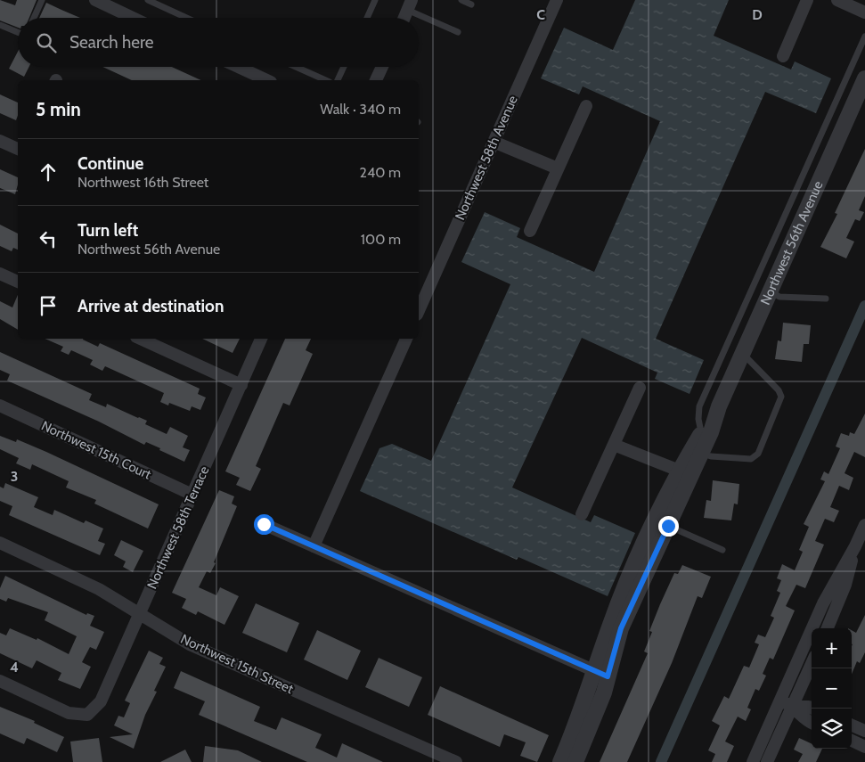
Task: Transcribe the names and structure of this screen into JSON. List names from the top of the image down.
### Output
{
  "streets": {
    "street": [
      "Northwest 58th Avenue",
      "Northwest 56th Avenue",
      "Northwest 15th Court",
      "Northwest 58th Terrace",
      "Northwest 15th Street"
    ]
  },
  "crossings": [
    ["Northwest 15th Court", "Northwest 58th Terrace"],
    ["Northwest 58th Terrace", "Northwest 15th Street"]
  ],
  "page": {
    "search": "Search here",
    "heading": ["5 min", "Walk · 340 m"],
    "list": [
      ["Continue", "Northwest 16th Street", "240 m"],
      ["Turn left", "Northwest 56th Avenue", "100 m"],
      "Arrive at destination"
    ],
    "map_buttons": ["+", "−"]
  },
  "grid": {
    "columns": ["C", "D"],
    "rows": ["3", "4"]
  }
}
